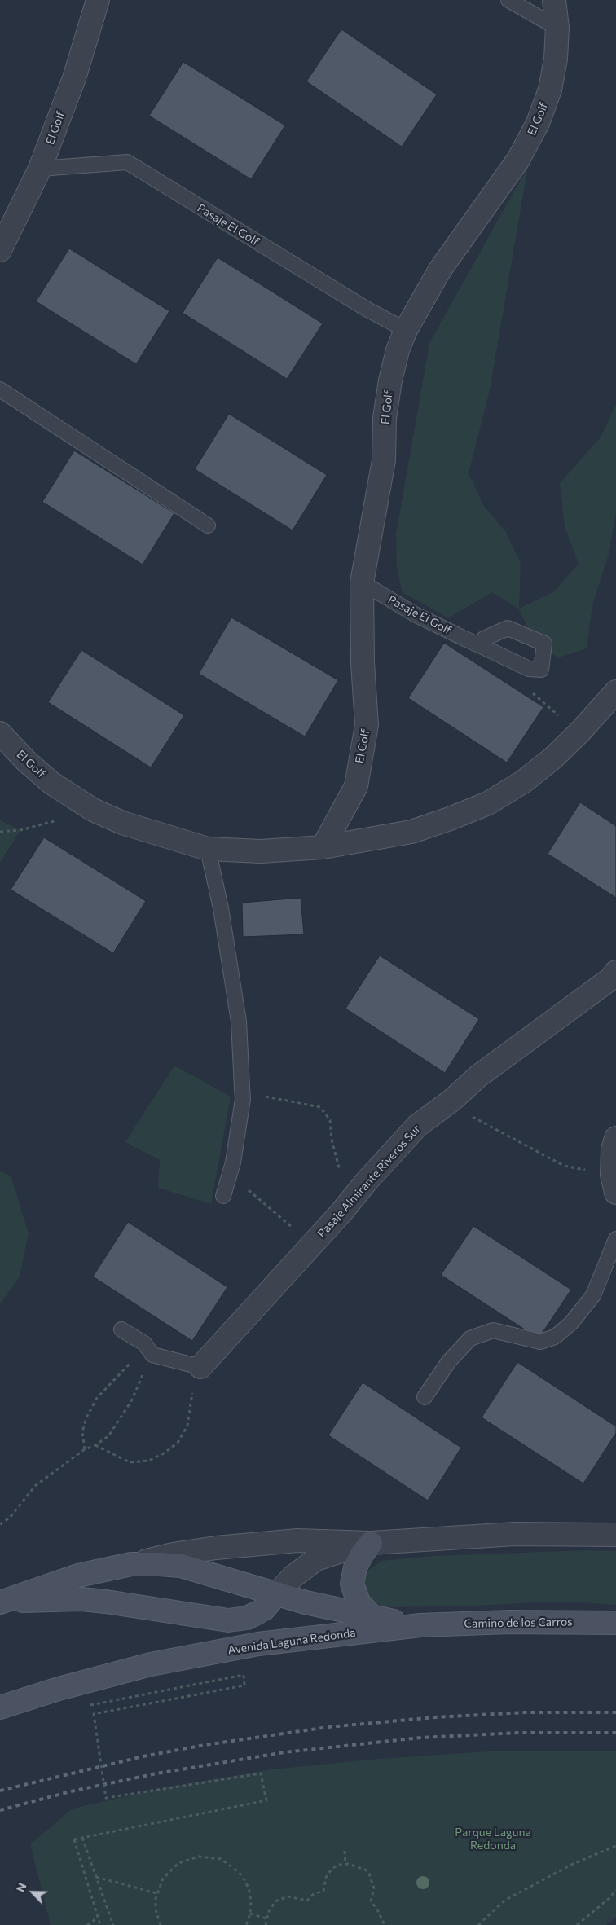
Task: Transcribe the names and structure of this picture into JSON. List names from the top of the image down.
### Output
{
  "streets": {
    "main road": ["Camino de los Carros", "Avenida Laguna Redonda"],
    "street": ["El Golf", "Pasaje Almirante Riveros Sur"],
    "lane": ["Pasaje El Golf"]
  },
  "crossings": [
    ["El Golf", "Pasaje El Golf"],
    ["Camino de los Carros", "Avenida Laguna Redonda"]
  ],
  "parks": ["Parque Laguna Redonda"],
  "north": "top left"
}
